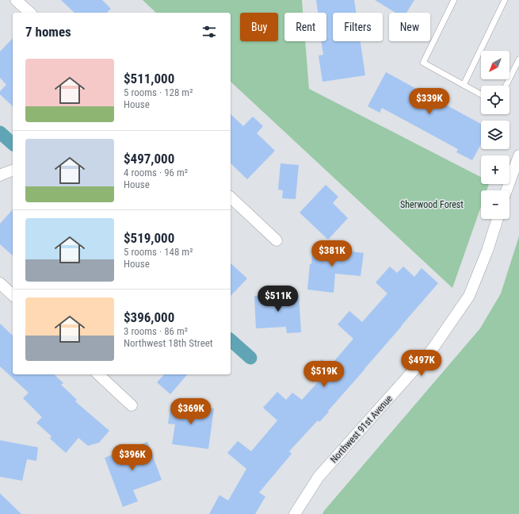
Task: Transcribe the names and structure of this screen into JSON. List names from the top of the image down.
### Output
{
  "streets": {
    "street": ["Northwest 91st Avenue"]
  },
  "parks": ["Sherwood Forest"],
  "north": "bottom left",
  "page": {
    "chip": [
      "Buy",
      "Rent",
      "Filters",
      "New"
    ],
    "heading": "7 homes",
    "map_buttons": ["+", "−"],
    "list": [
      {
        "name": "$511,000",
        "note": "5 rooms · 128 m² · House"
      },
      {
        "name": "$497,000",
        "note": "4 rooms · 96 m² · House"
      },
      {
        "name": "$519,000",
        "note": "5 rooms · 148 m² · House"
      },
      {
        "name": "$396,000",
        "note": "3 rooms · 86 m² · Northwest 18th Street"
      }
    ],
    "price": [
      "$339K",
      "$381K",
      "$511K",
      "$497K",
      "$519K",
      "$369K",
      "$396K"
    ]
  }
}
